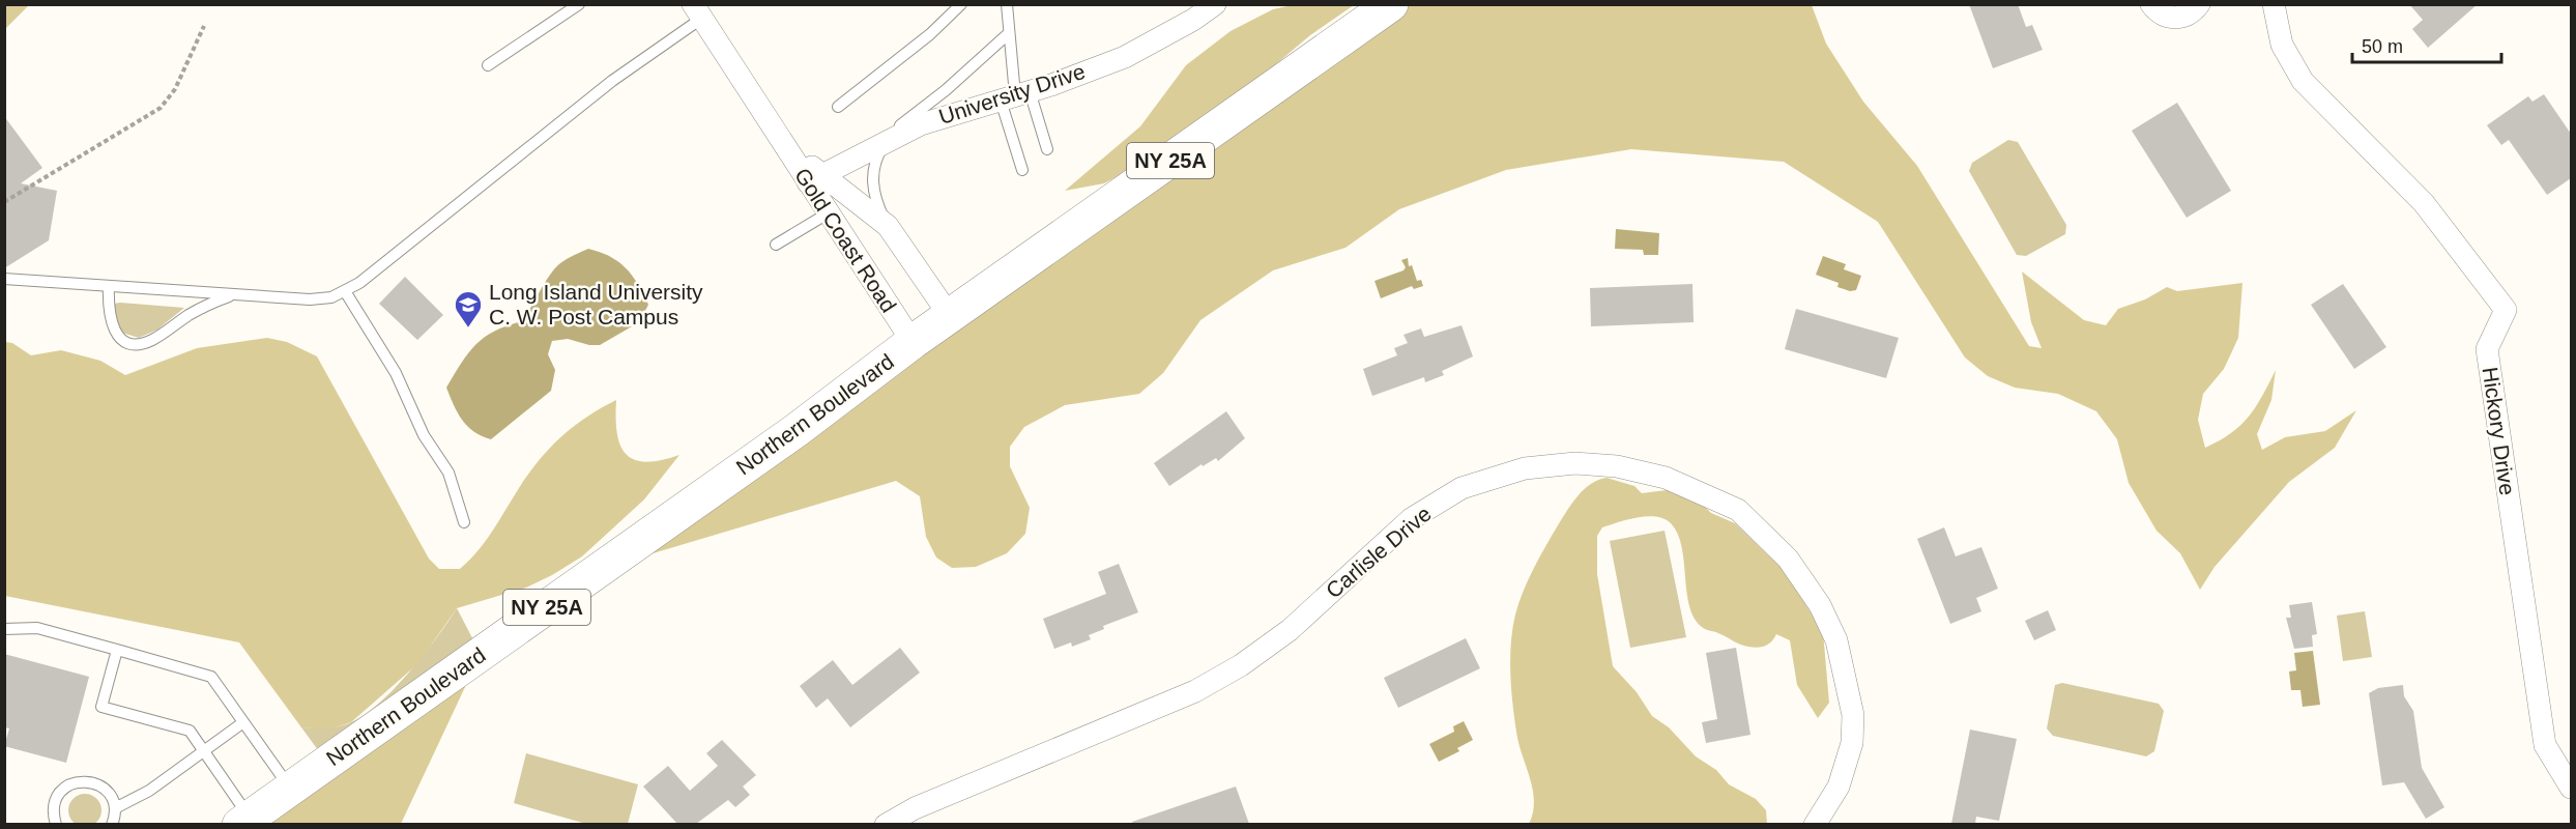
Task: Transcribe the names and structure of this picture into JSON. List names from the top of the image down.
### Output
{
  "streets": {
    "main road": ["NY 25A", "Northern Boulevard"],
    "street": [
      "University Drive",
      "Gold Coast Road",
      "Hickory Drive",
      "Carlisle Drive"
    ]
  },
  "crossings": [
    ["University Drive", "Gold Coast Road"],
    ["Gold Coast Road", "Northern Boulevard"]
  ],
  "places": {
    "school or university": ["Long Island University C. W. Post Campus"]
  },
  "scale_bar": "50 m"
}
